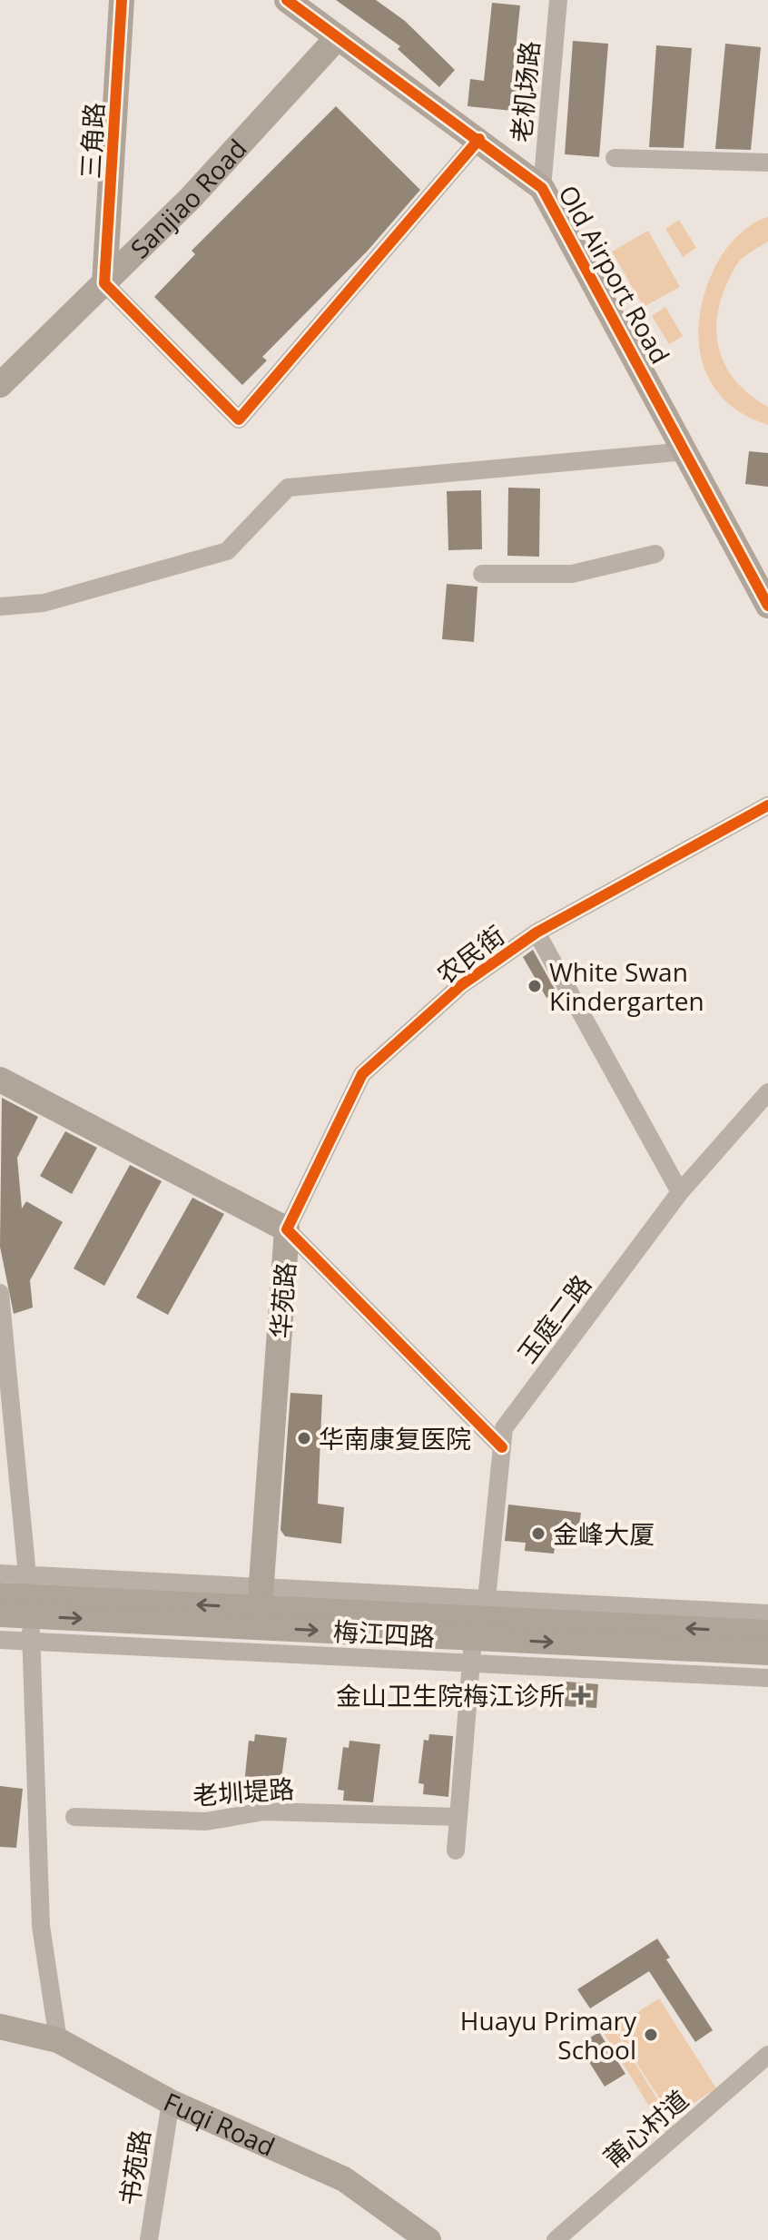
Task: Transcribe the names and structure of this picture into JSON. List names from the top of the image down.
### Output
{
  "streets": {
    "street": [
      "老机场路",
      "三角路",
      "Sanjiao Road",
      "Old Airport Road",
      "农民街",
      "华苑路",
      "玉庭二路",
      "梅江四路",
      "老圳堤路",
      "Fuqi Road",
      "莆心村道",
      "书苑路"
    ]
  },
  "crossings": [
    ["老机场路", "Old Airport Road"],
    ["三角路", "Sanjiao Road"],
    ["Sanjiao Road", "Old Airport Road"],
    ["农民街", "华苑路"],
    ["华苑路", "梅江四路"],
    ["玉庭二路", "梅江四路"],
    ["玉庭二路", "老圳堤路"],
    ["Fuqi Road", "书苑路"]
  ],
  "places": {
    "other": [
      "White Swan Kindergarten",
      "华南康复医院",
      "金峰大厦",
      "Huayu Primary School"
    ],
    "health": ["金山卫生院梅江诊所"]
  }
}
